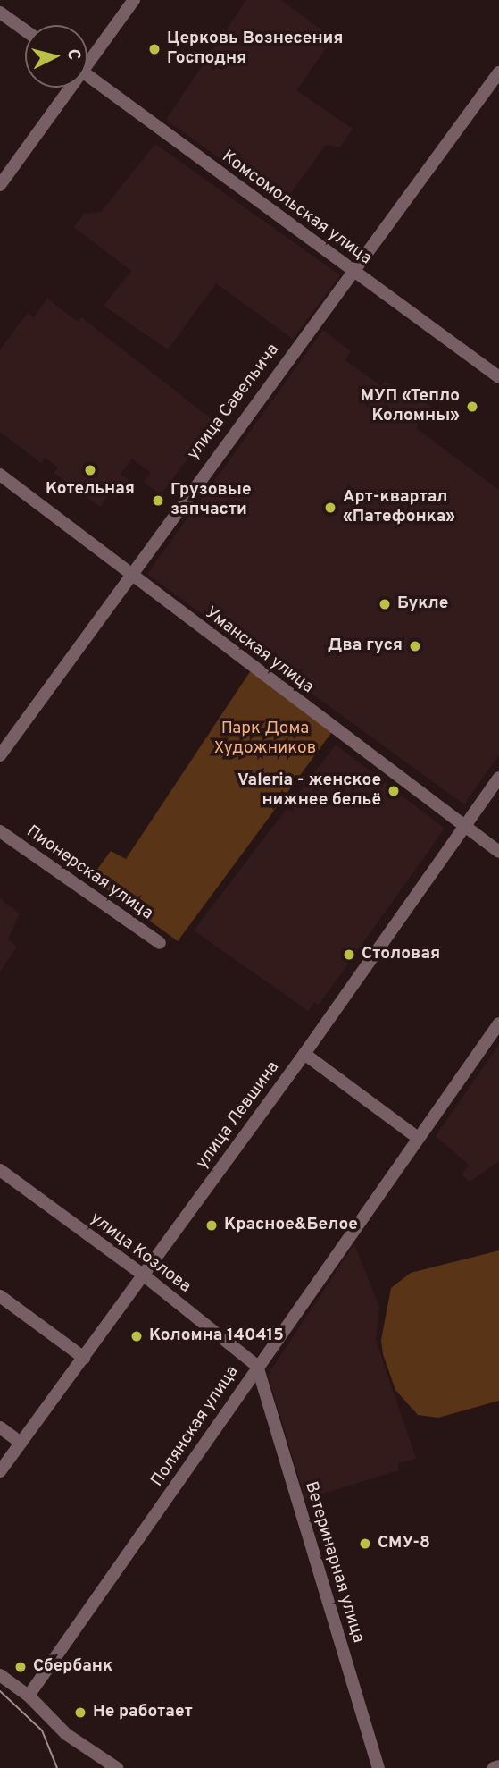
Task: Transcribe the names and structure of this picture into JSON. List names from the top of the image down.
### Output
{
  "streets": {
    "street": [
      "Комсомольская улица",
      "улица Савельича",
      "Уманская улица",
      "Пионерская улица",
      "улица Левшина",
      "улица Козлова",
      "Полянская улица",
      "Ветеринарная улица"
    ]
  },
  "crossings": [
    ["Комсомольская улица", "улица Савельича"],
    ["улица Савельича", "Уманская улица"],
    ["Уманская улица", "улица Левшина"],
    ["улица Левшина", "улица Козлова"],
    ["улица Козлова", "Полянская улица"],
    ["улица Козлова", "Ветеринарная улица"],
    ["Полянская улица", "Ветеринарная улица"]
  ],
  "parks": ["Парк Дома Художников"],
  "places": [
    "Церковь Вознесения Господня",
    "МУП «Тепло Коломны»",
    "Котельная",
    "Грузовые запчасти",
    "Арт-квартал «Патефонка»",
    "Букле",
    "Два гуся",
    "Valeria - женское нижнее бельё",
    "Столовая",
    "Красное&Белое",
    "Коломна 140415",
    "СМУ-8",
    "Сбербанк",
    "Не работает"
  ],
  "north": "right"
}
